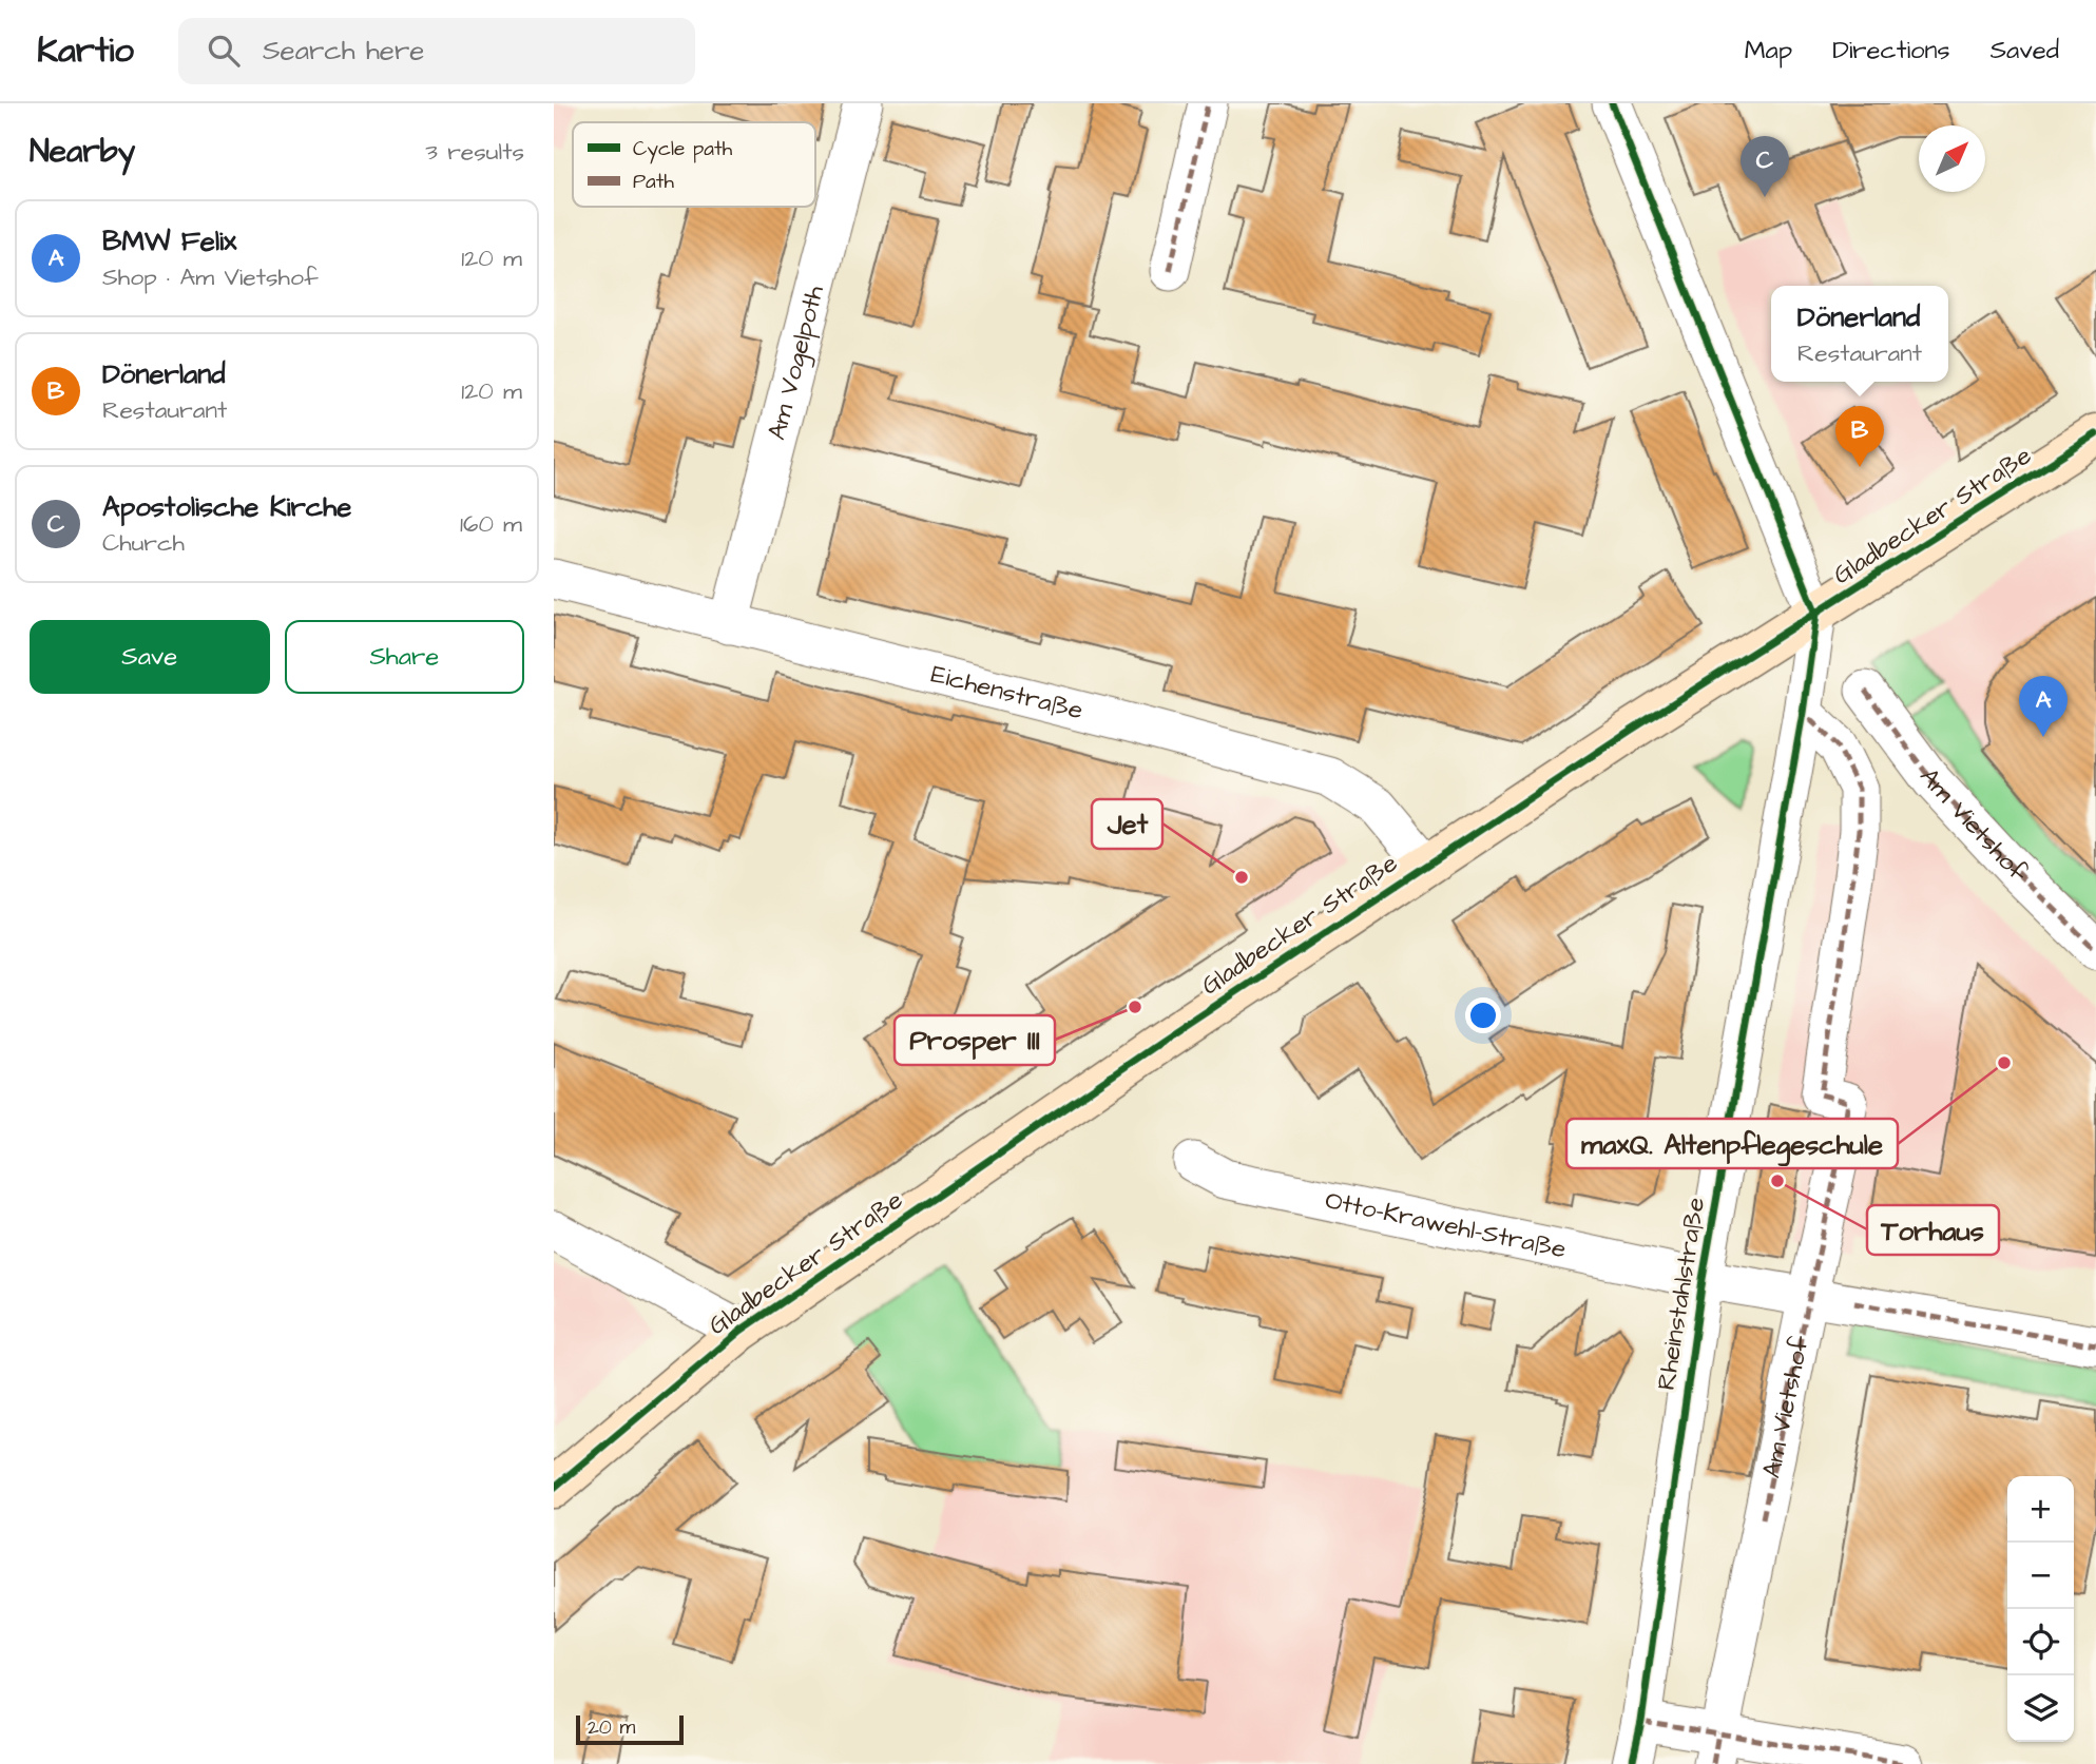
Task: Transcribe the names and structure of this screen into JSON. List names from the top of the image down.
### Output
{
  "streets": {
    "main road": ["Gladbecker Straße"],
    "street": [
      "Am Vogelpoth",
      "Eichenstraße",
      "Am Vietshof",
      "Otto-Krawehl-Straße",
      "Rheinstahlstraße"
    ]
  },
  "crossings": [
    ["Am Vogelpoth", "Eichenstraße"],
    ["Gladbecker Straße", "Eichenstraße"],
    ["Gladbecker Straße", "Rheinstahlstraße"],
    ["Am Vietshof", "Rheinstahlstraße"],
    ["Otto-Krawehl-Straße", "Rheinstahlstraße"]
  ],
  "places": [
    "Jet",
    "Prosper III",
    "maxQ. Altenpflegeschule",
    "Torhaus"
  ],
  "legend": ["Cycle path", "Path"],
  "scale_bar": "20 m",
  "north": "top right",
  "page": {
    "header": "Kartio",
    "search": "Search here",
    "nav": ["Map", "Directions", "Saved"],
    "heading": ["Nearby", "3 results"],
    "pins": ["C", "B", "A"],
    "list": [
      {
        "mark": "A",
        "name": "BMW Felix",
        "note": "Shop · Am Vietshof",
        "value": "120 m"
      },
      {
        "mark": "B",
        "name": "Dönerland",
        "note": "Restaurant",
        "value": "120 m"
      },
      {
        "mark": "C",
        "name": "Apostolische Kirche",
        "note": "Church",
        "value": "160 m"
      }
    ],
    "popup": ["Dönerland", "Restaurant"],
    "buttons": ["Save", "Share"],
    "map_buttons": ["+", "−"],
    "scale": "20 m"
  }
}
